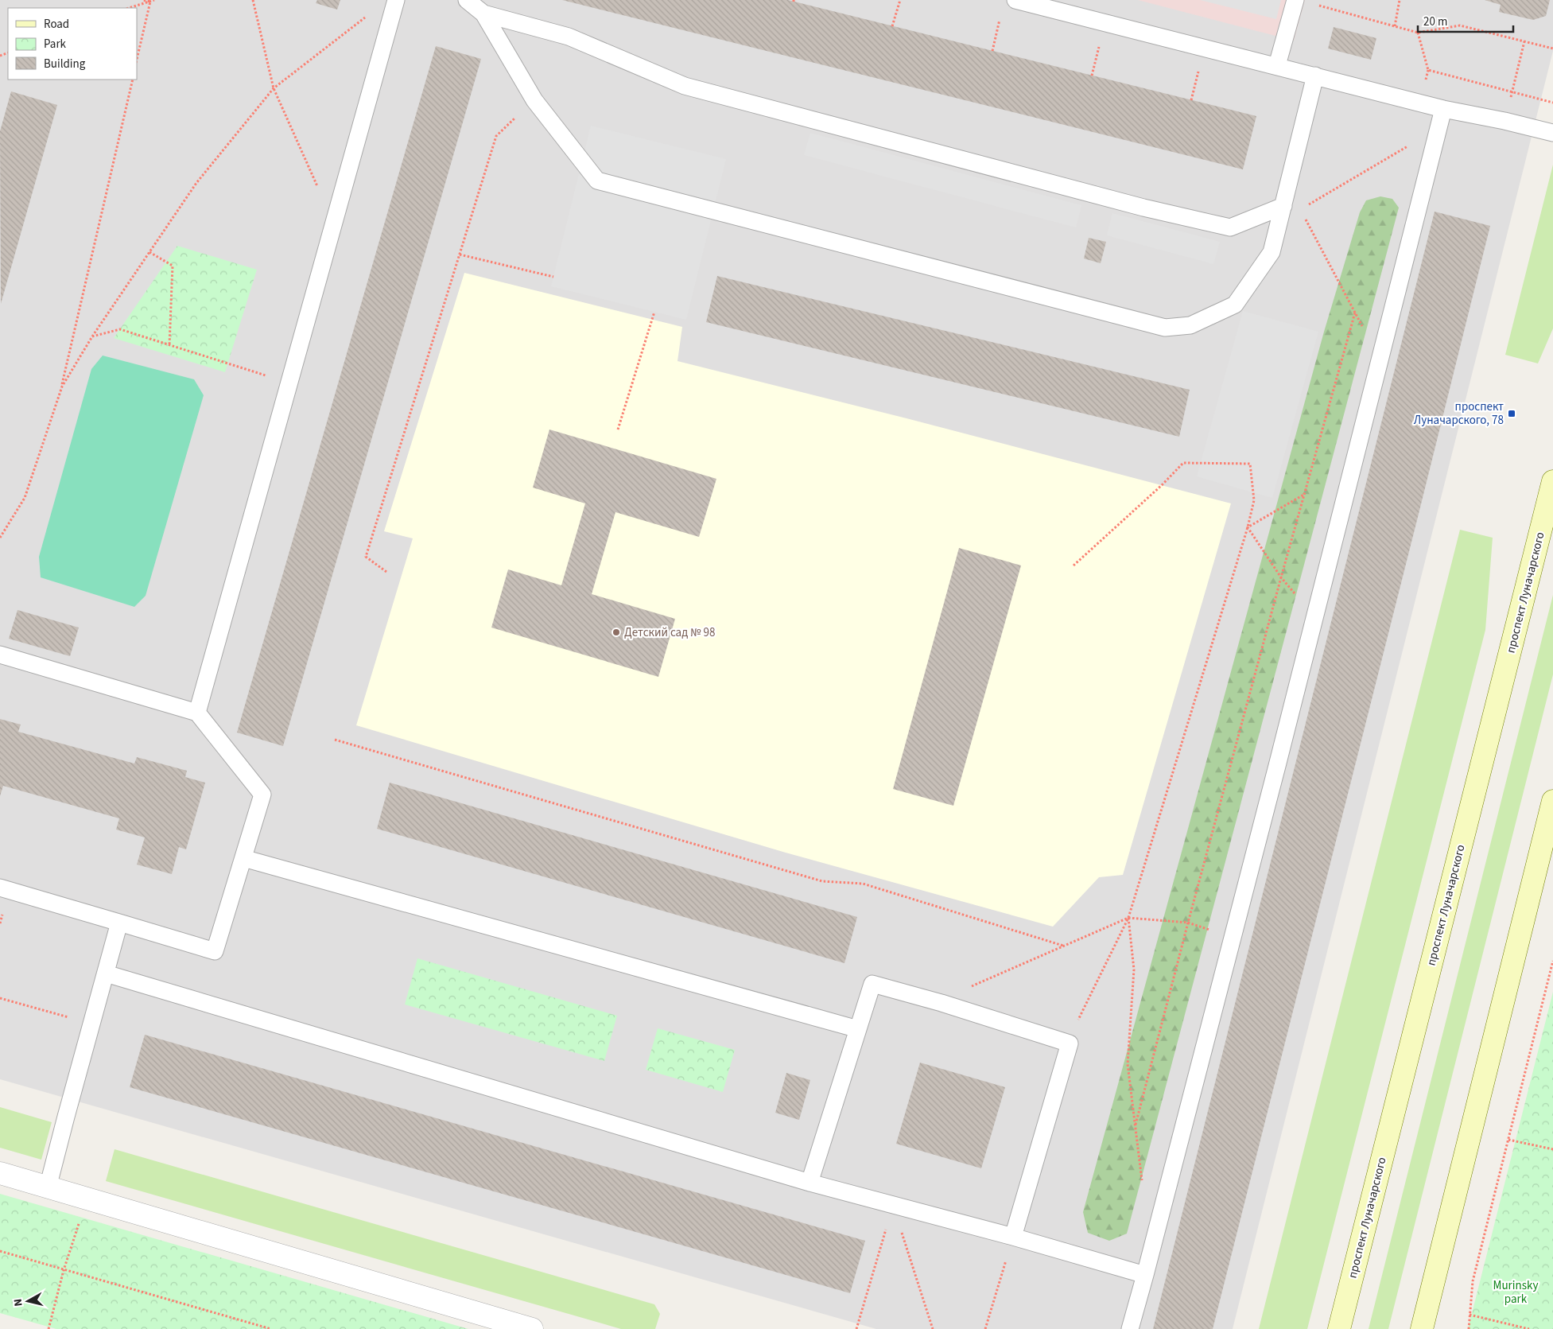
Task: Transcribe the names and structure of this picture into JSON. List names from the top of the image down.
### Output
{
  "streets": {
    "main road": ["проспект Луначарского"]
  },
  "parks": ["Murinsky park"],
  "places": {
    "transit": ["проспект Луначарского, 78"],
    "other": ["Детский сад № 98"]
  },
  "legend": ["Road", "Park", "Building"],
  "scale_bar": "20 m",
  "north": "left"
}
